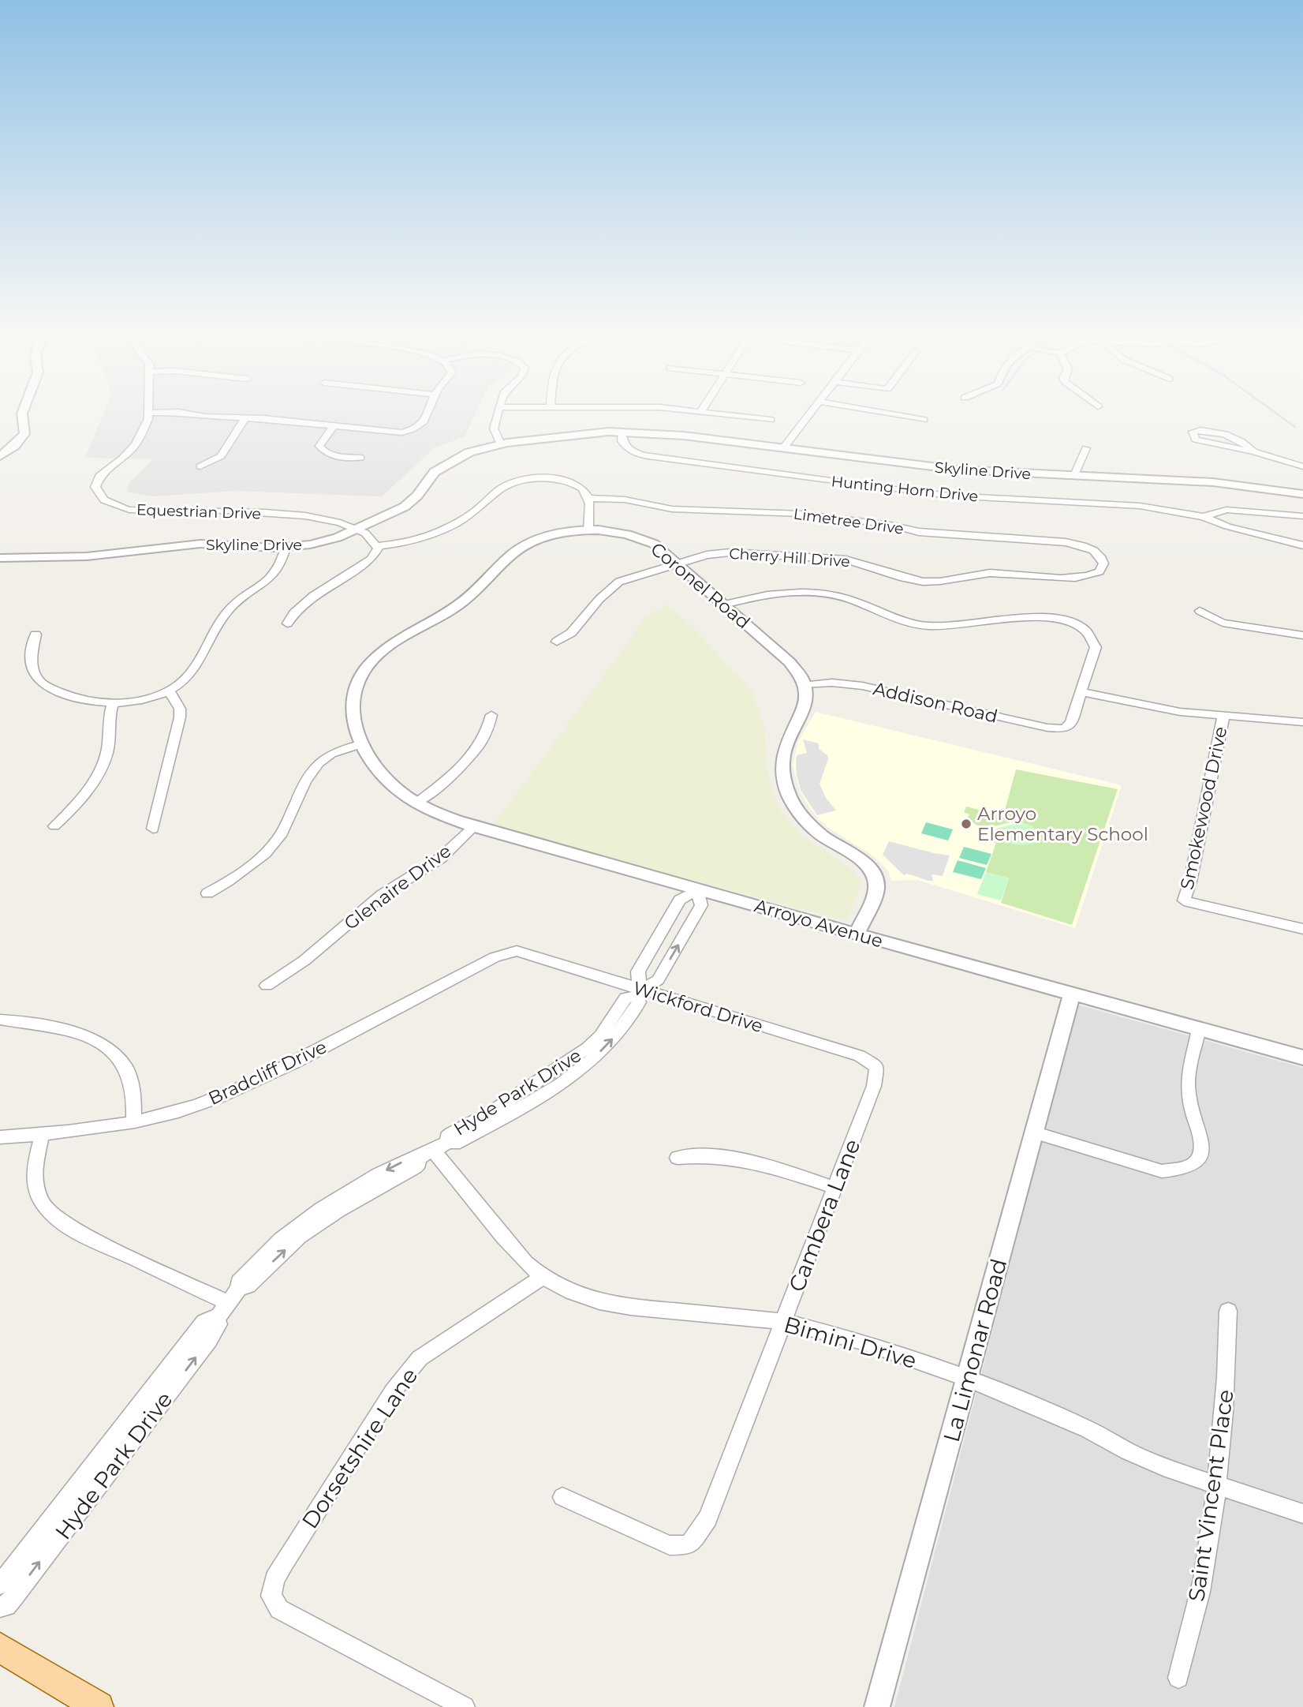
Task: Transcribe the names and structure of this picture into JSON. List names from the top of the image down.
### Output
{
  "streets": {
    "street": [
      "Skyline Drive",
      "Hunting Horn Drive",
      "Equestrian Drive",
      "Limetree Drive",
      "Cherry Hill Drive",
      "Coronel Road",
      "Addison Road",
      "Smokewood Drive",
      "Glenaire Drive",
      "Arroyo Avenue",
      "Wickford Drive",
      "Bradcliff Drive",
      "Hyde Park Drive",
      "Cambera Lane",
      "Bimini Drive",
      "La Limonar Road",
      "Dorsetshire Lane",
      "Saint Vincent Place"
    ]
  },
  "crossings": [
    ["Skyline Drive", "Hunting Horn Drive"],
    ["Skyline Drive", "Equestrian Drive"],
    ["Limetree Drive", "Cherry Hill Drive"],
    ["Cherry Hill Drive", "Coronel Road"],
    ["Coronel Road", "Addison Road"],
    ["Coronel Road", "Arroyo Avenue"],
    ["Glenaire Drive", "Arroyo Avenue"],
    ["Arroyo Avenue", "Hyde Park Drive"],
    ["Arroyo Avenue", "La Limonar Road"],
    ["Wickford Drive", "Bradcliff Drive"],
    ["Wickford Drive", "Hyde Park Drive"],
    ["Wickford Drive", "Cambera Lane"],
    ["Hyde Park Drive", "Bimini Drive"],
    ["Cambera Lane", "Bimini Drive"],
    ["Bimini Drive", "La Limonar Road"],
    ["Bimini Drive", "Dorsetshire Lane"],
    ["Bimini Drive", "Saint Vincent Place"]
  ],
  "places": ["Arroyo Elementary School"]
}
